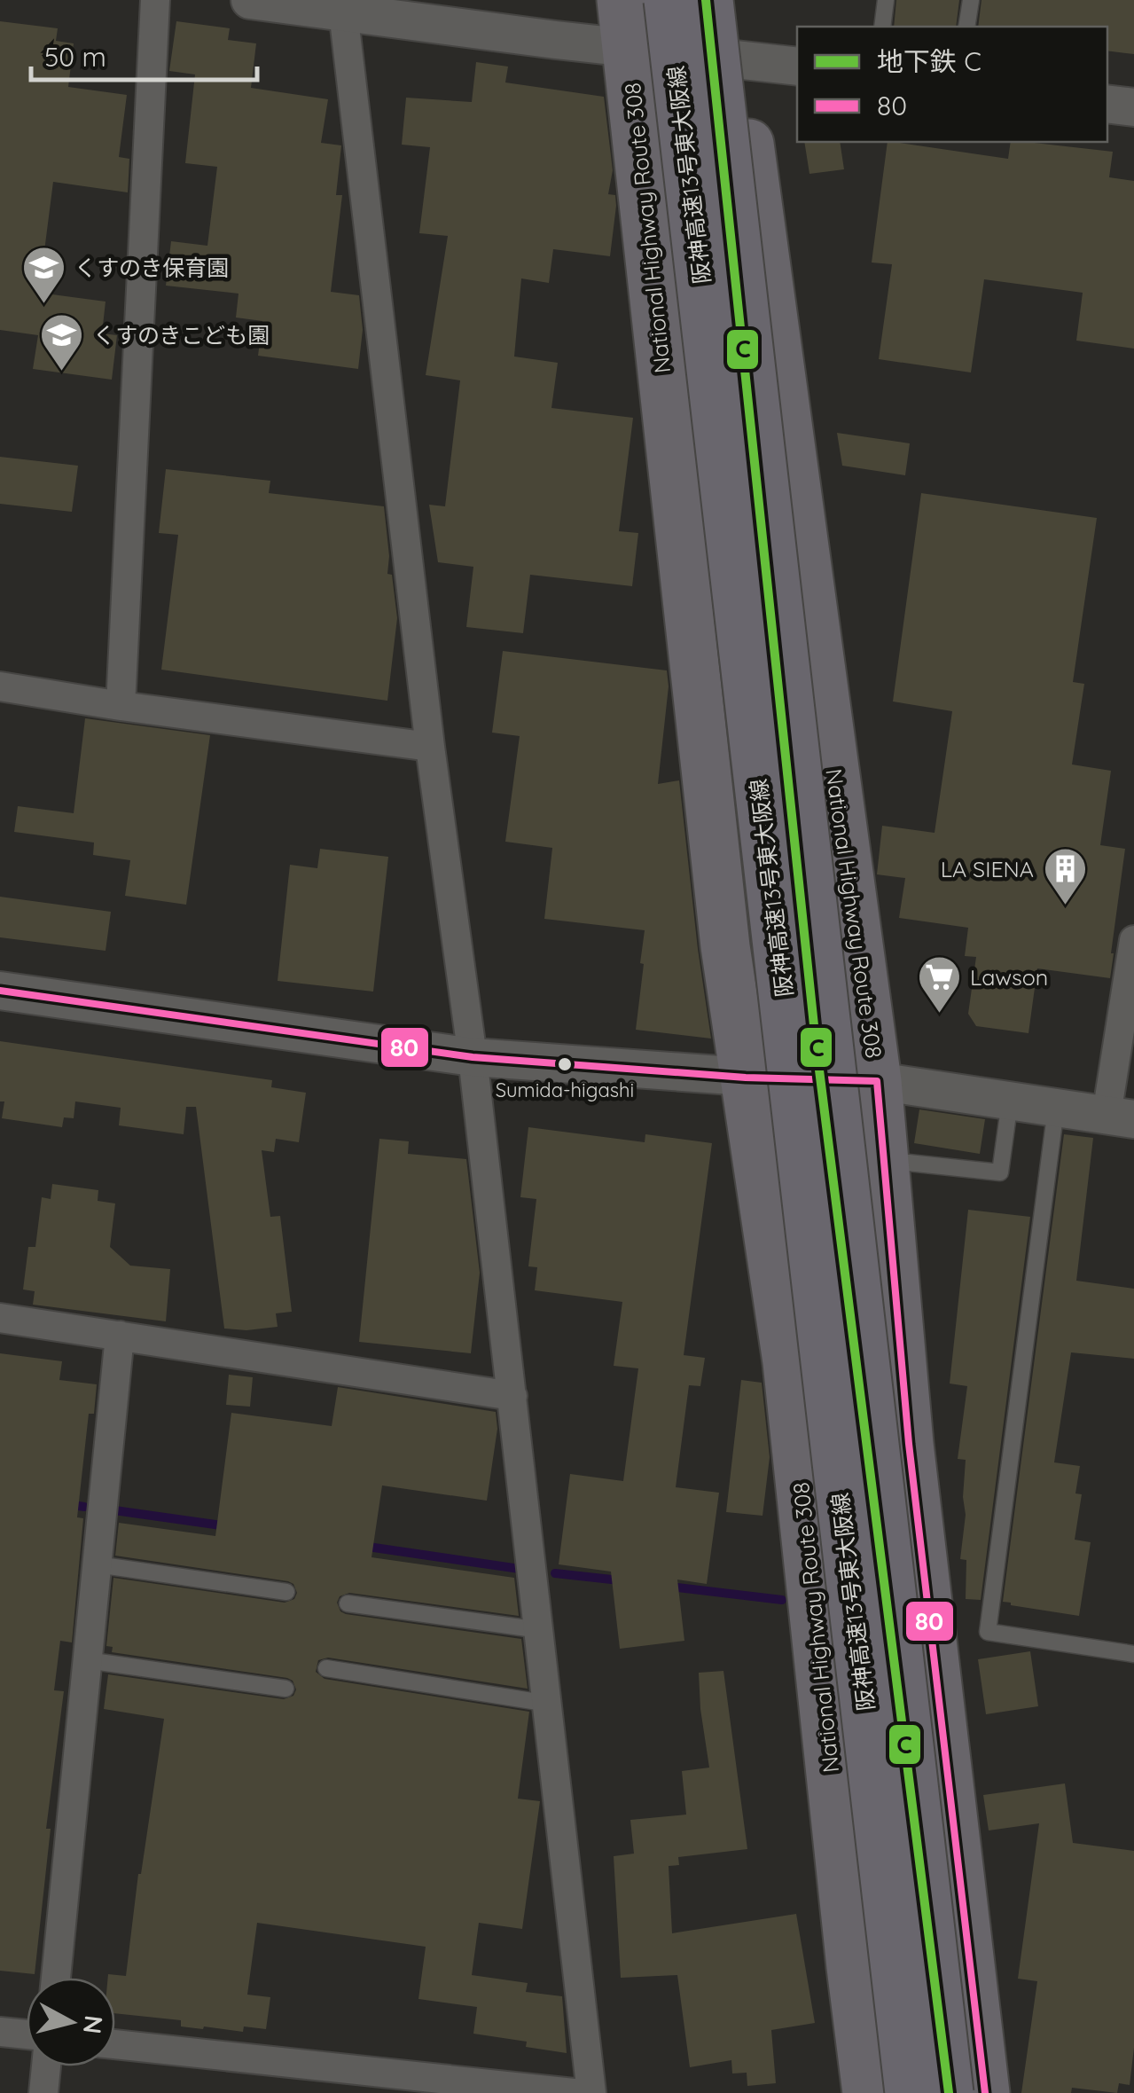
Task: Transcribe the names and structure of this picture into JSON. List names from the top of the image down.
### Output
{
  "streets": {
    "highway": ["阪神高速13号東大阪線", "National Highway Route 308"]
  },
  "places": {
    "school or university": ["くすのき保育園", "くすのきこども園"],
    "building": ["LA SIENA"],
    "supermarket": ["Lawson"],
    "other": ["Sumida-higashi"]
  },
  "lines": ["metro line C", "transit line 80"],
  "legend": ["地下鉄 C", "80"],
  "scale_bar": "50 m",
  "north": "right"
}
